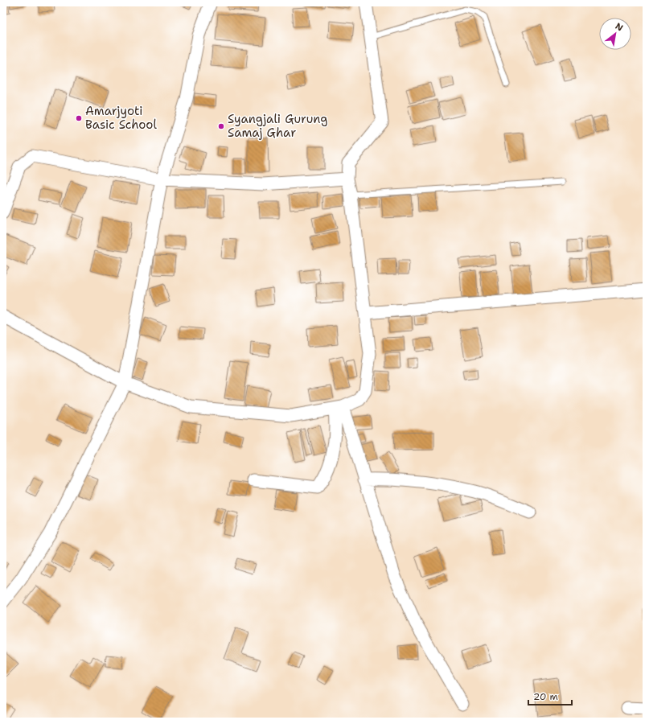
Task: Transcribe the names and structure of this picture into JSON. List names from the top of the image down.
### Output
{
  "places": ["Amarjyoti Basic School", "Syangjali Gurung Samaj Ghar"],
  "scale_bar": "20 m",
  "north": "top right"
}
